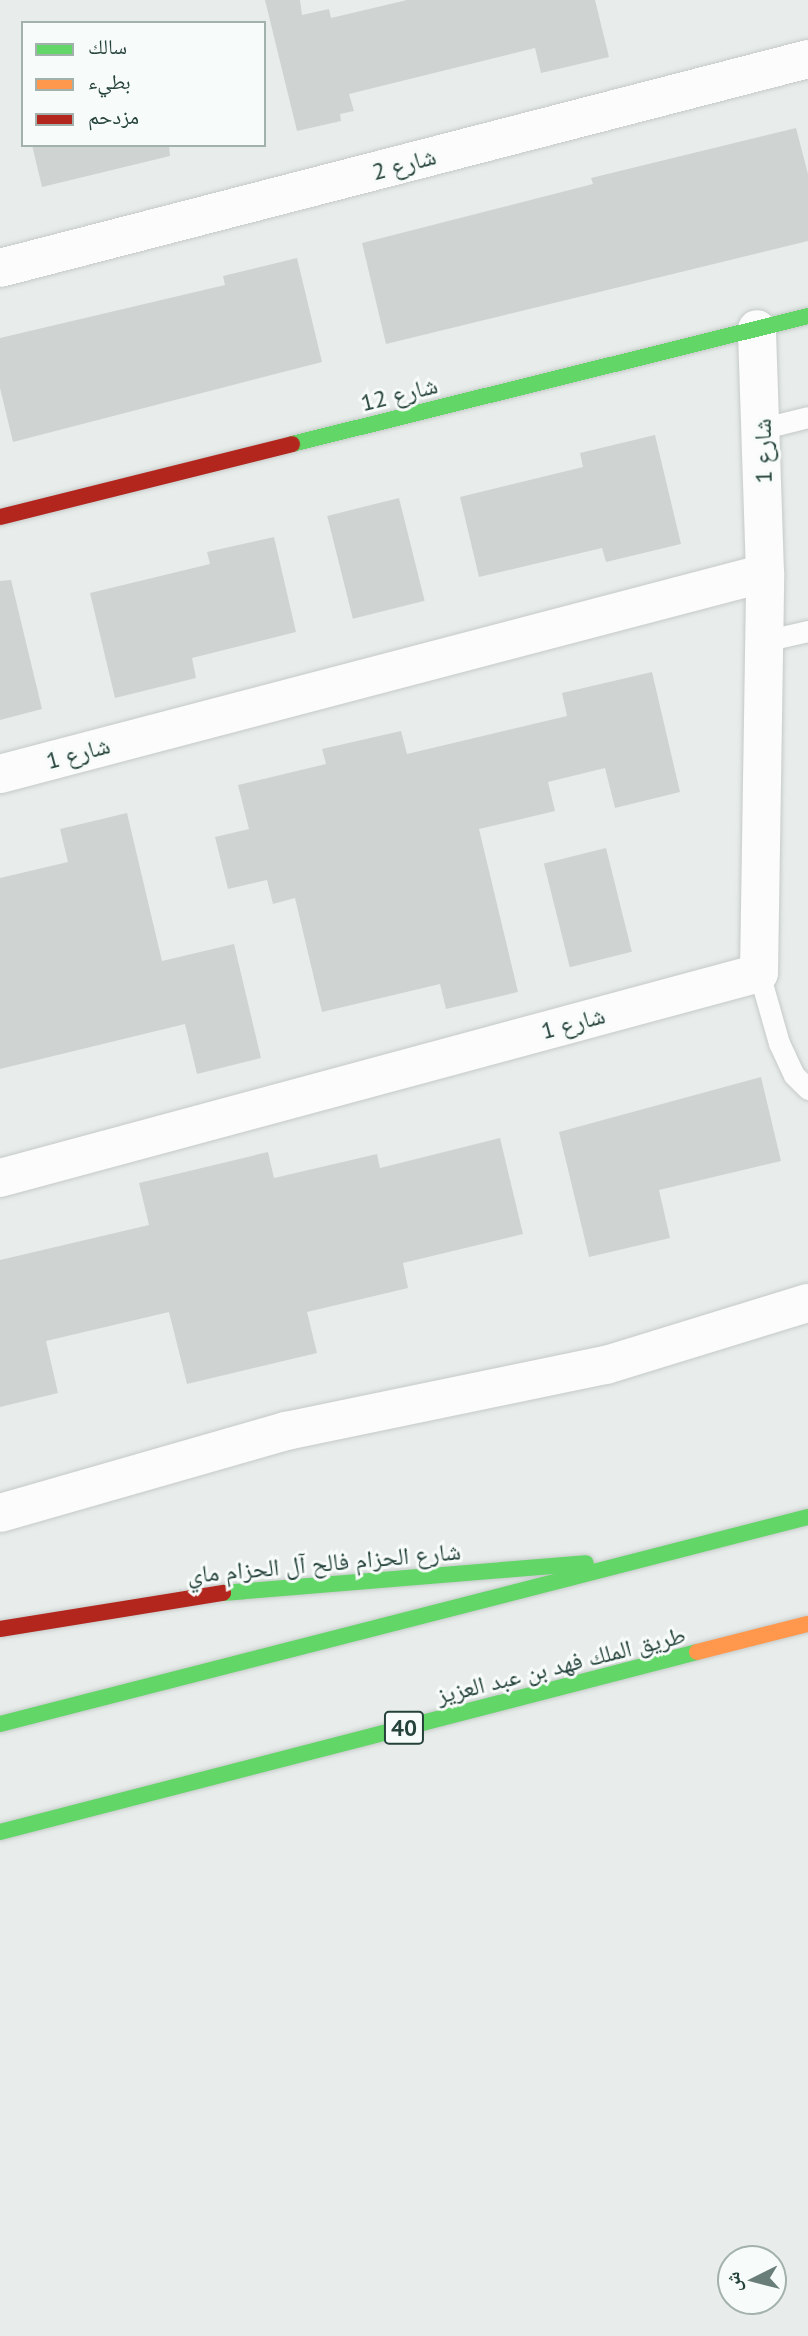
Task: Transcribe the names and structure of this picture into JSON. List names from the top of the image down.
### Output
{
  "streets": {
    "main road": [
      "شارع 12",
      "شارع الحزام فالح آل الحزام ماي",
      "طريق الملك فهد بن عبد العزيز",
      "40"
    ],
    "street": ["شارع 2", "شارع 1"]
  },
  "crossings": [
    ["شارع 12", "شارع 1"]
  ],
  "legend": ["سالك", "بطيء", "مزدحم"],
  "north": "left"
}
